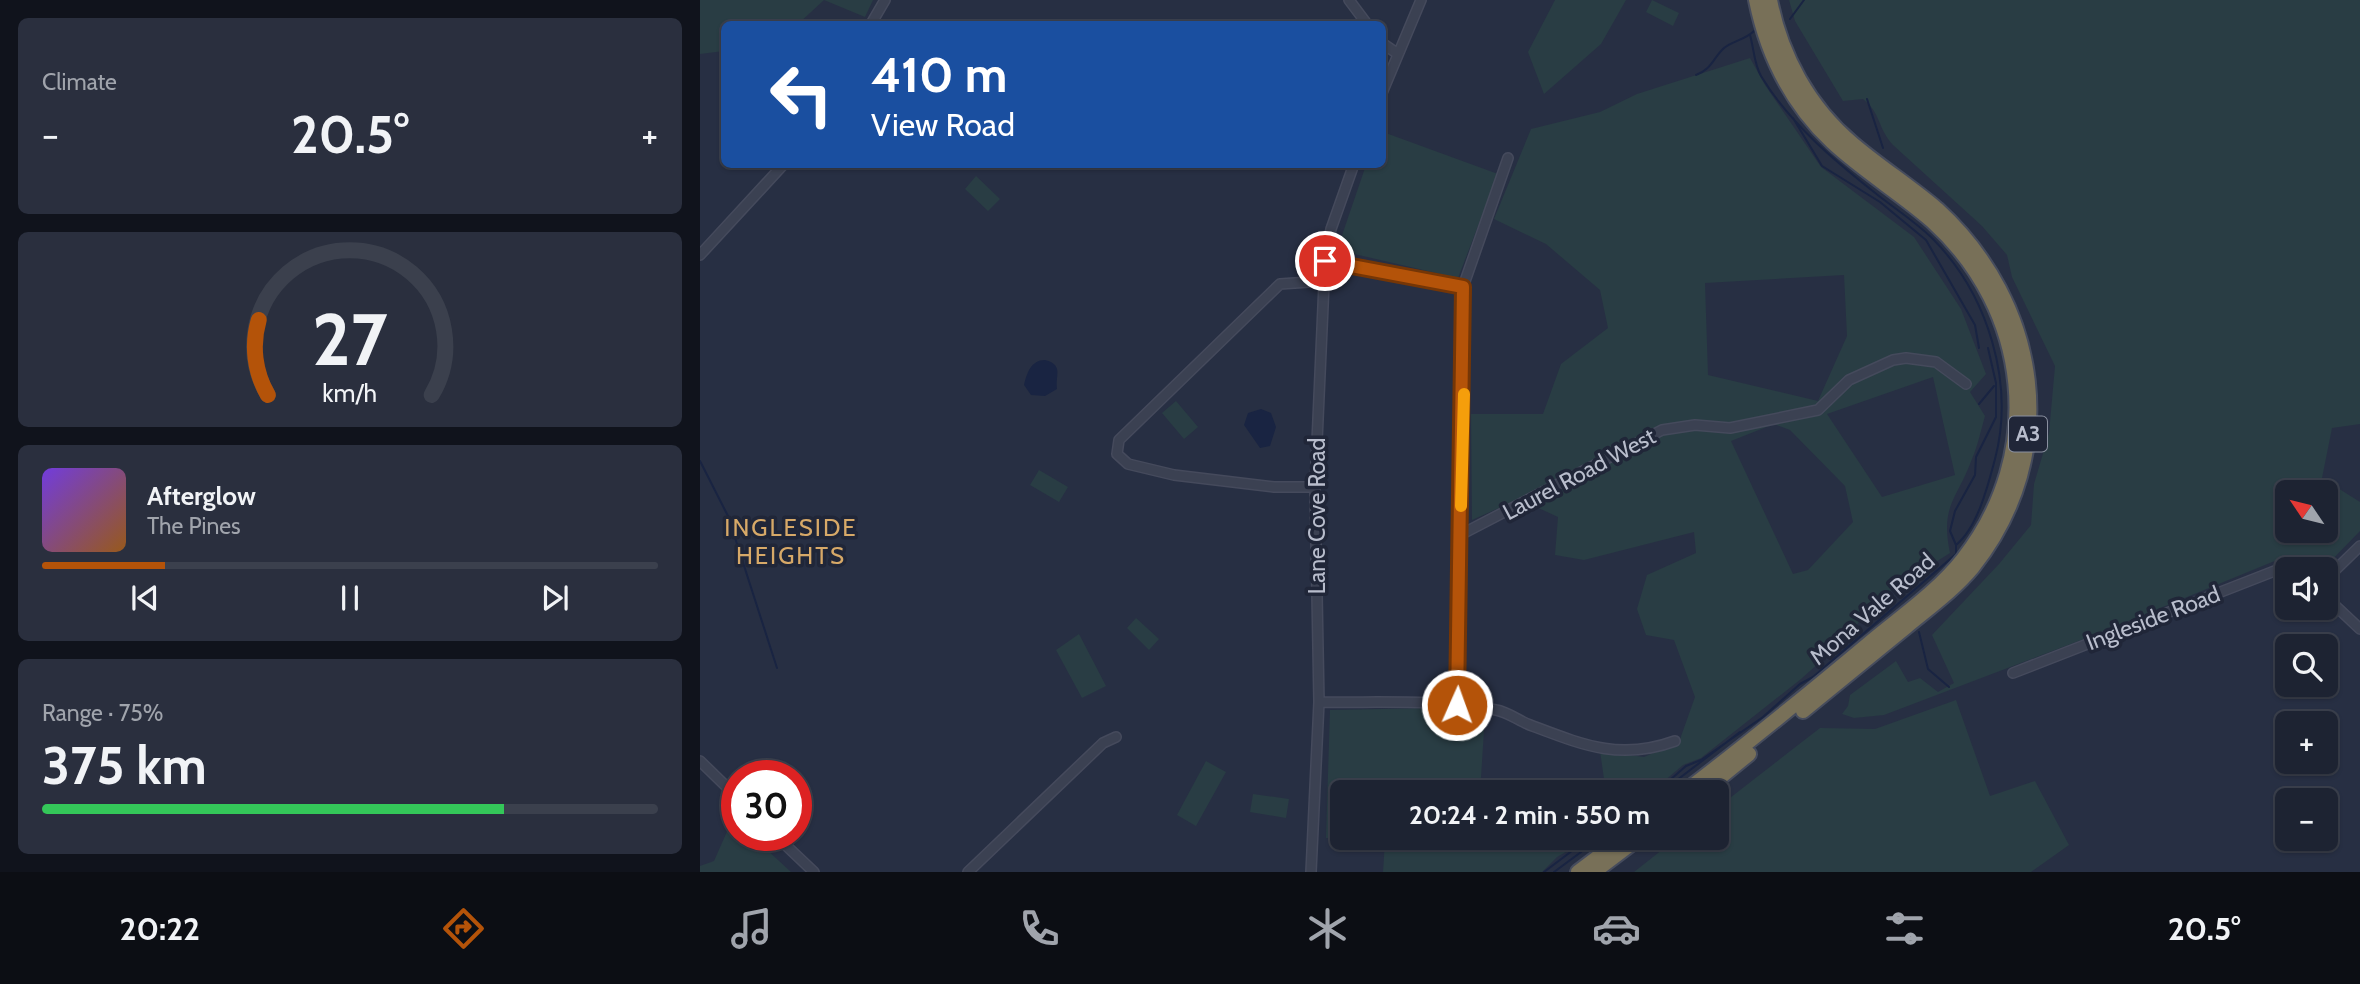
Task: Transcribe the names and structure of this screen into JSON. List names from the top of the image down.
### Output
{
  "streets": {
    "highway": ["A3", "Mona Vale Road"],
    "street": ["Laurel Road West", "Lane Cove Road", "Ingleside Road"]
  },
  "districts": ["INGLESIDE HEIGHTS"],
  "north": "top left",
  "page": {
    "tile": [
      "Climate",
      ["Range · 75%", "375 km"]
    ],
    "turn": ["410 m", "View Road"],
    "heat": ["−", "20.5°", "+"],
    "song": ["Afterglow", "The Pines"],
    "map_buttons": ["+", "−"],
    "limit": "30",
    "trip": "20:24 · 2 min · 550 m",
    "tabs": ["20:22", "20.5°"],
    "gauge": ["27", "km/h"]
  }
}
